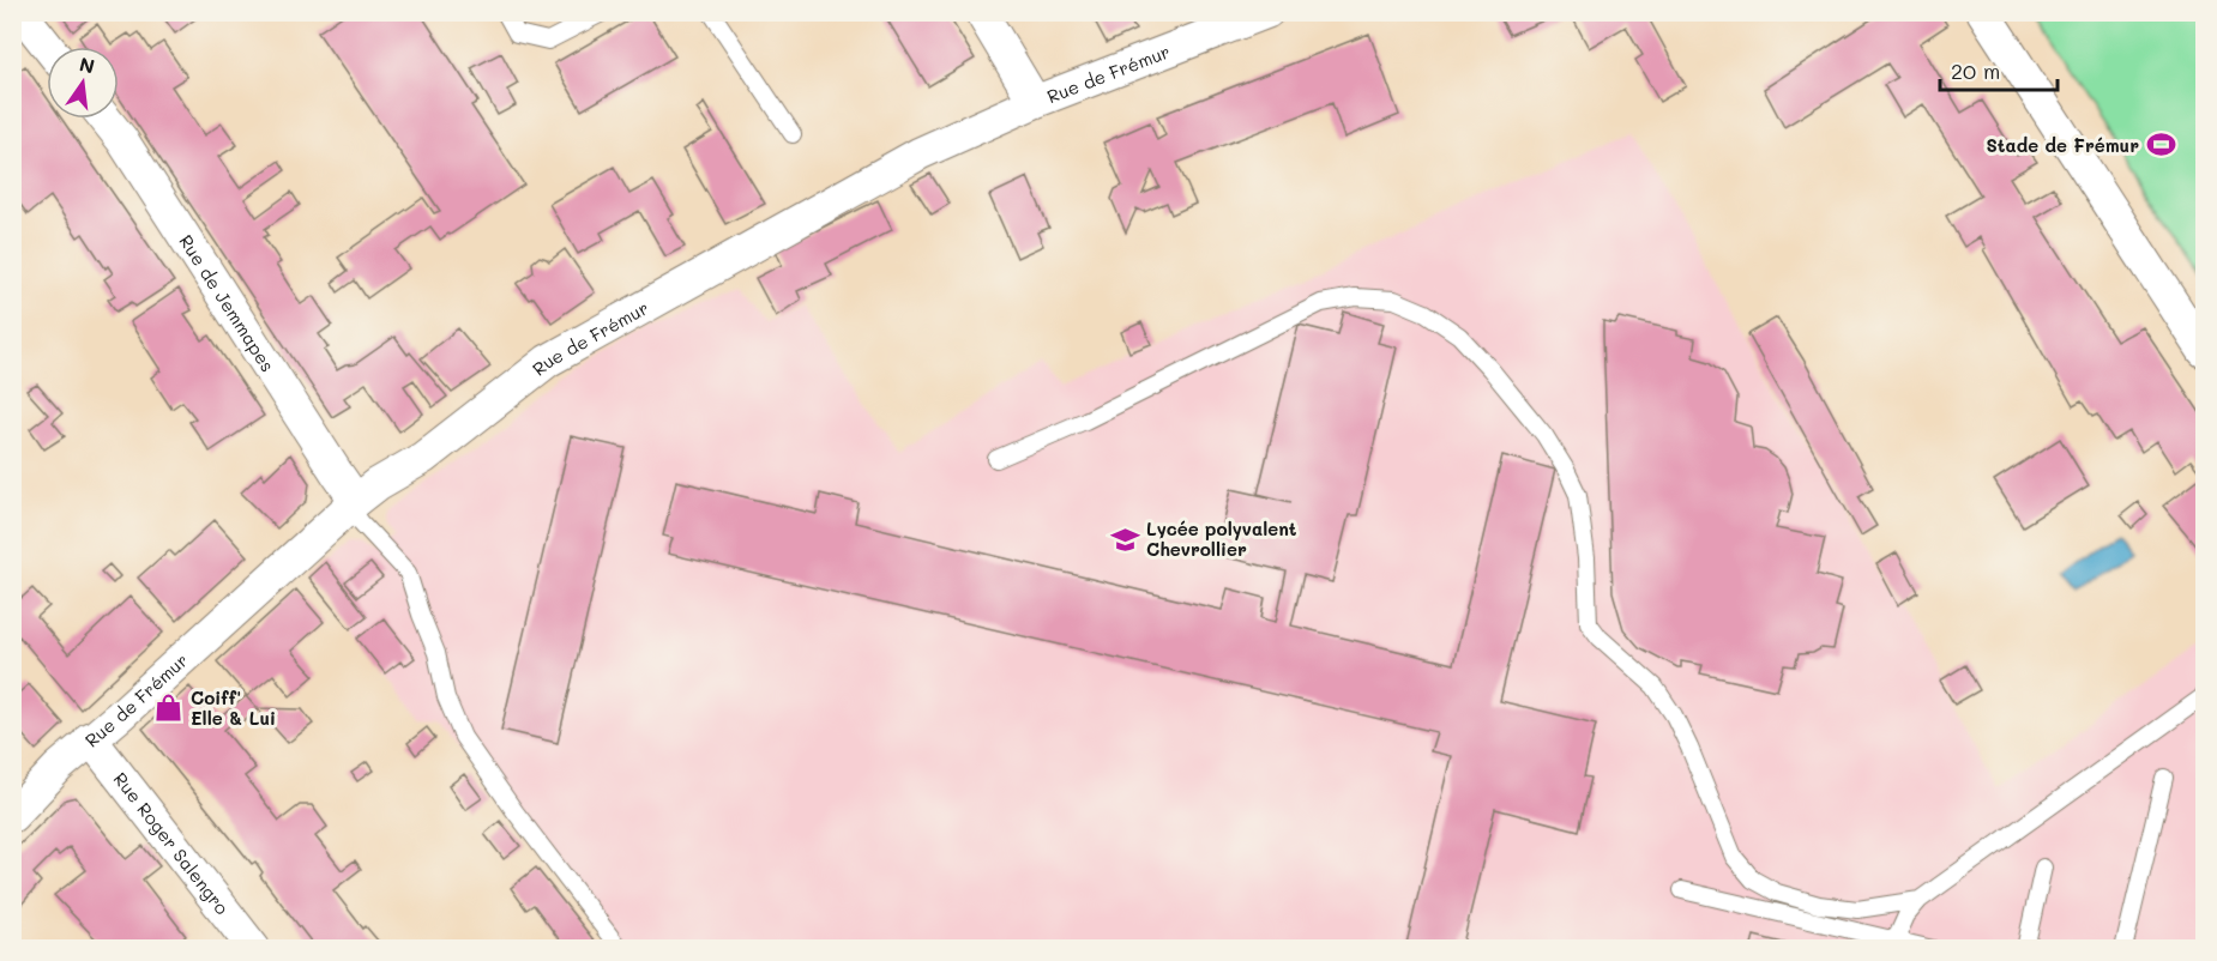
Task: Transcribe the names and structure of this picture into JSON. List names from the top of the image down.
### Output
{
  "streets": {
    "street": ["Rue de Frémur", "Rue de Jemmapes", "Rue Roger Salengro"]
  },
  "crossings": [
    ["Rue de Frémur", "Rue de Jemmapes"],
    ["Rue de Frémur", "Rue Roger Salengro"]
  ],
  "places": {
    "sports": ["Stade de Frémur"],
    "school or university": ["Lycée polyvalent Chevrollier"],
    "shop": ["Coiff' Elle & Lui"]
  },
  "scale_bar": "20 m",
  "north": "top"
}
